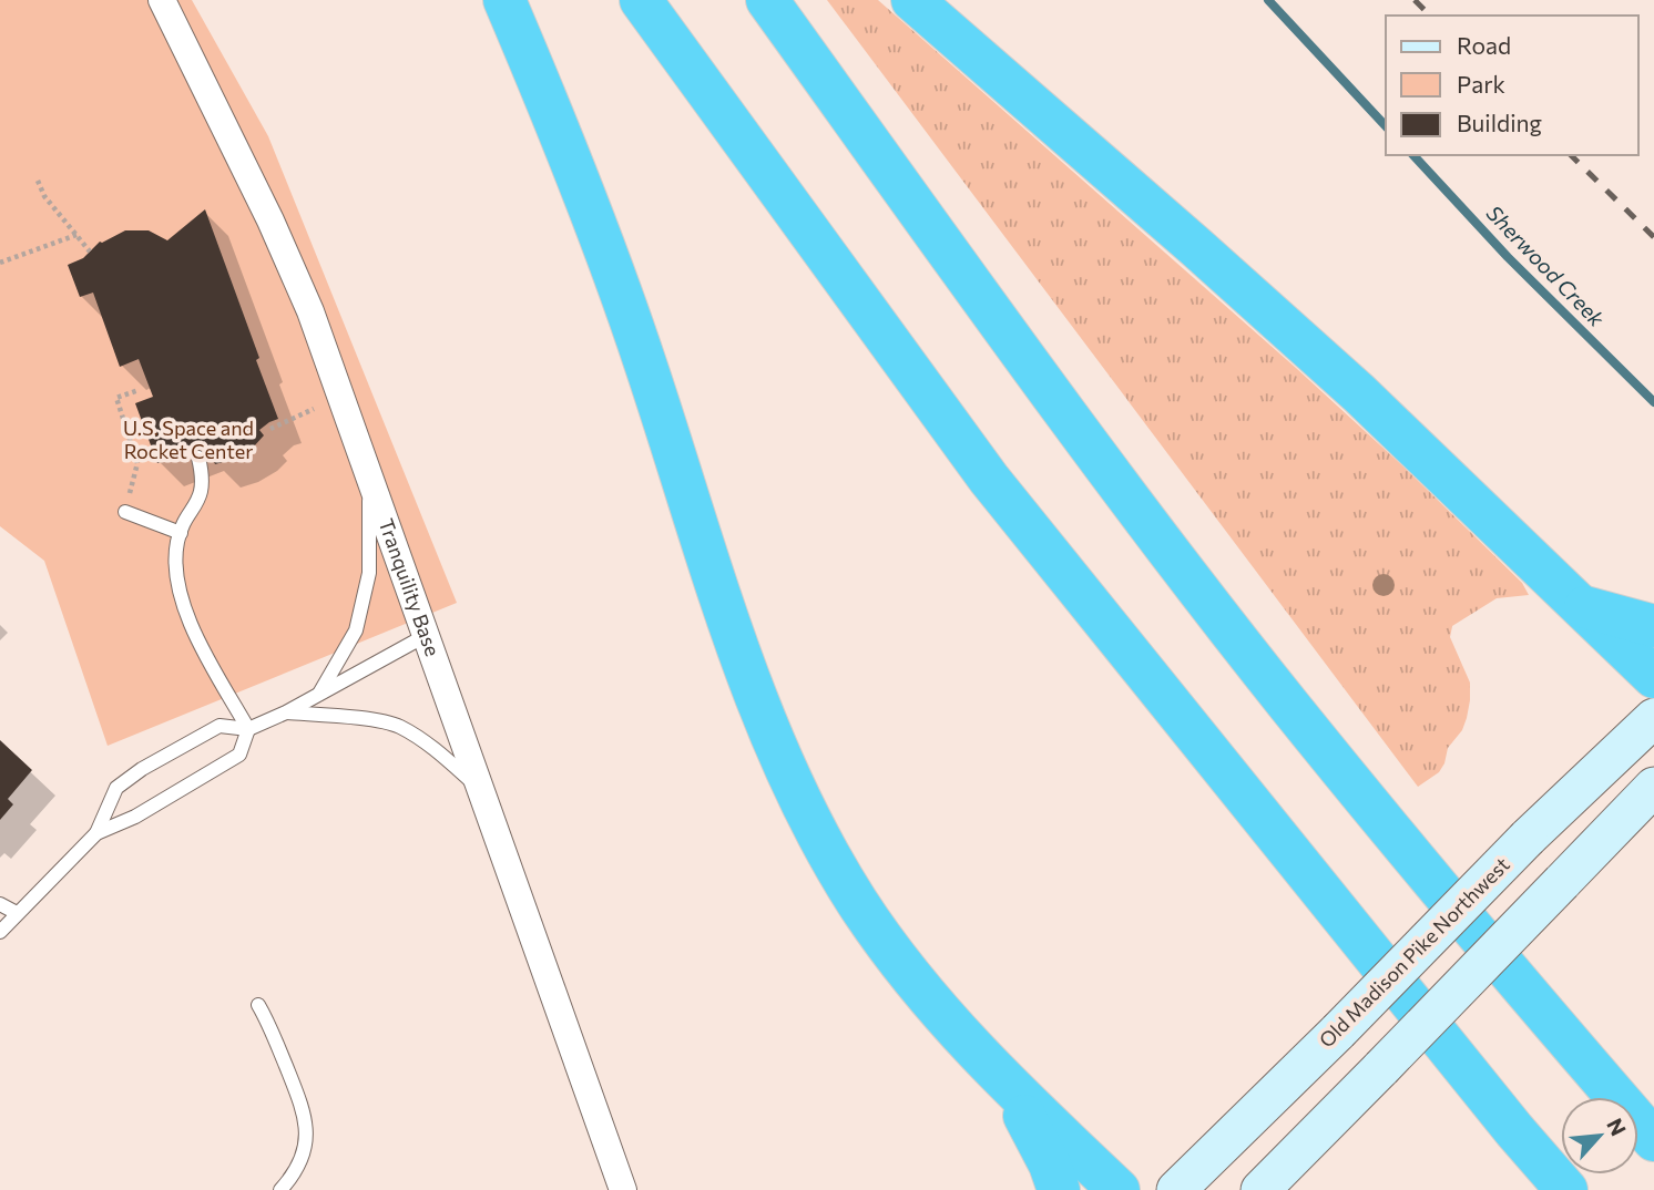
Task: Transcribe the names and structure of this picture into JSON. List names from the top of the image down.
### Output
{
  "streets": {
    "main road": ["Old Madison Pike Northwest"],
    "street": ["Tranquility Base"]
  },
  "water": ["Sherwood Creek"],
  "parks": ["U.S. Space and Rocket Center"],
  "legend": ["Road", "Park", "Building"],
  "north": "top right"
}
